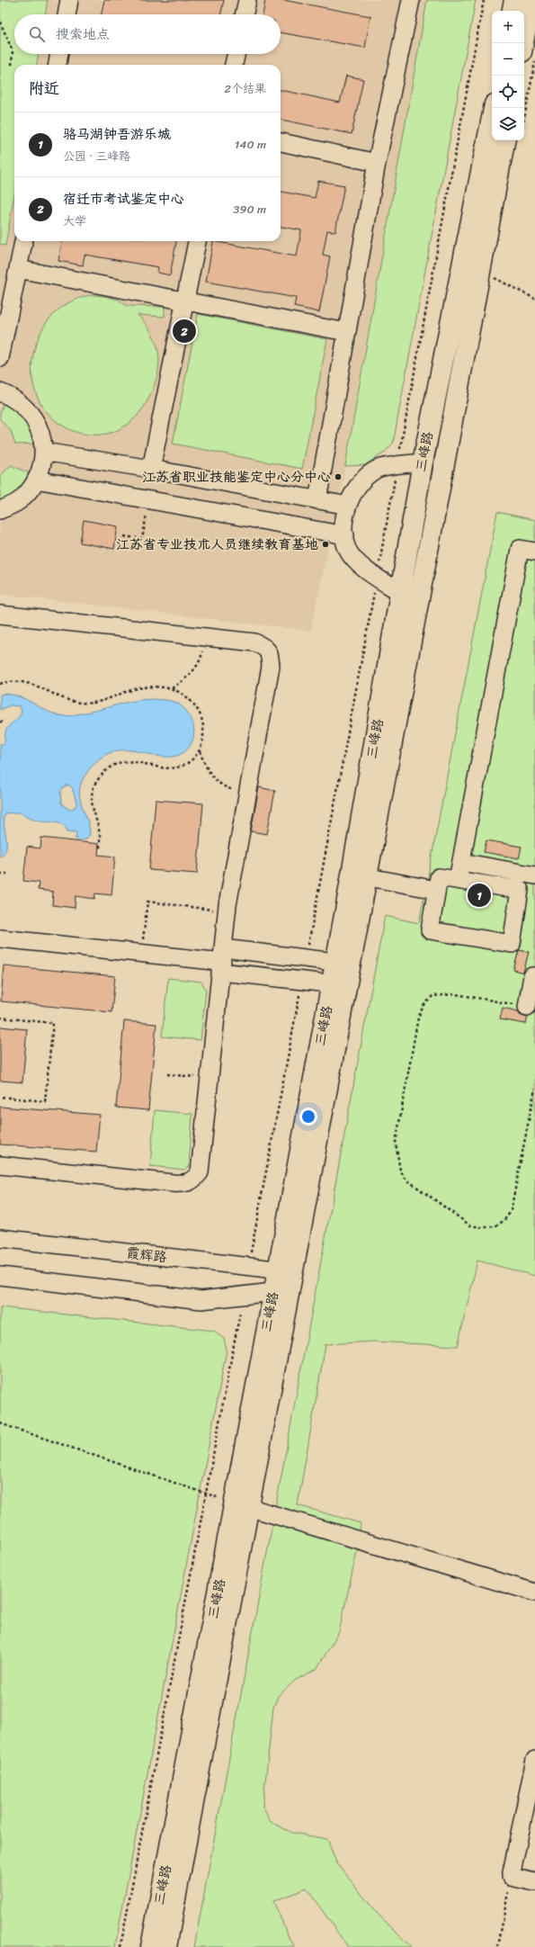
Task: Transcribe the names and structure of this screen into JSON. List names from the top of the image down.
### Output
{
  "streets": {
    "main road": ["三峰路"],
    "street": ["霞辉路"]
  },
  "crossings": [
    ["三峰路", "霞辉路"]
  ],
  "places": ["江苏省职业技能鉴定中心分中心", "江苏省专业技术人员继续教育基地"],
  "page": {
    "map_buttons": ["+", "−"],
    "search": "搜索地点",
    "heading": ["附近", "2个结果"],
    "list": [
      {
        "mark": "1",
        "name": "骆马湖钟吾游乐城",
        "note": "公园 · 三峰路",
        "value": "140 m"
      },
      {
        "mark": "2",
        "name": "宿迁市考试鉴定中心",
        "note": "大学",
        "value": "390 m"
      }
    ],
    "pins": ["2", "1"]
  }
}
